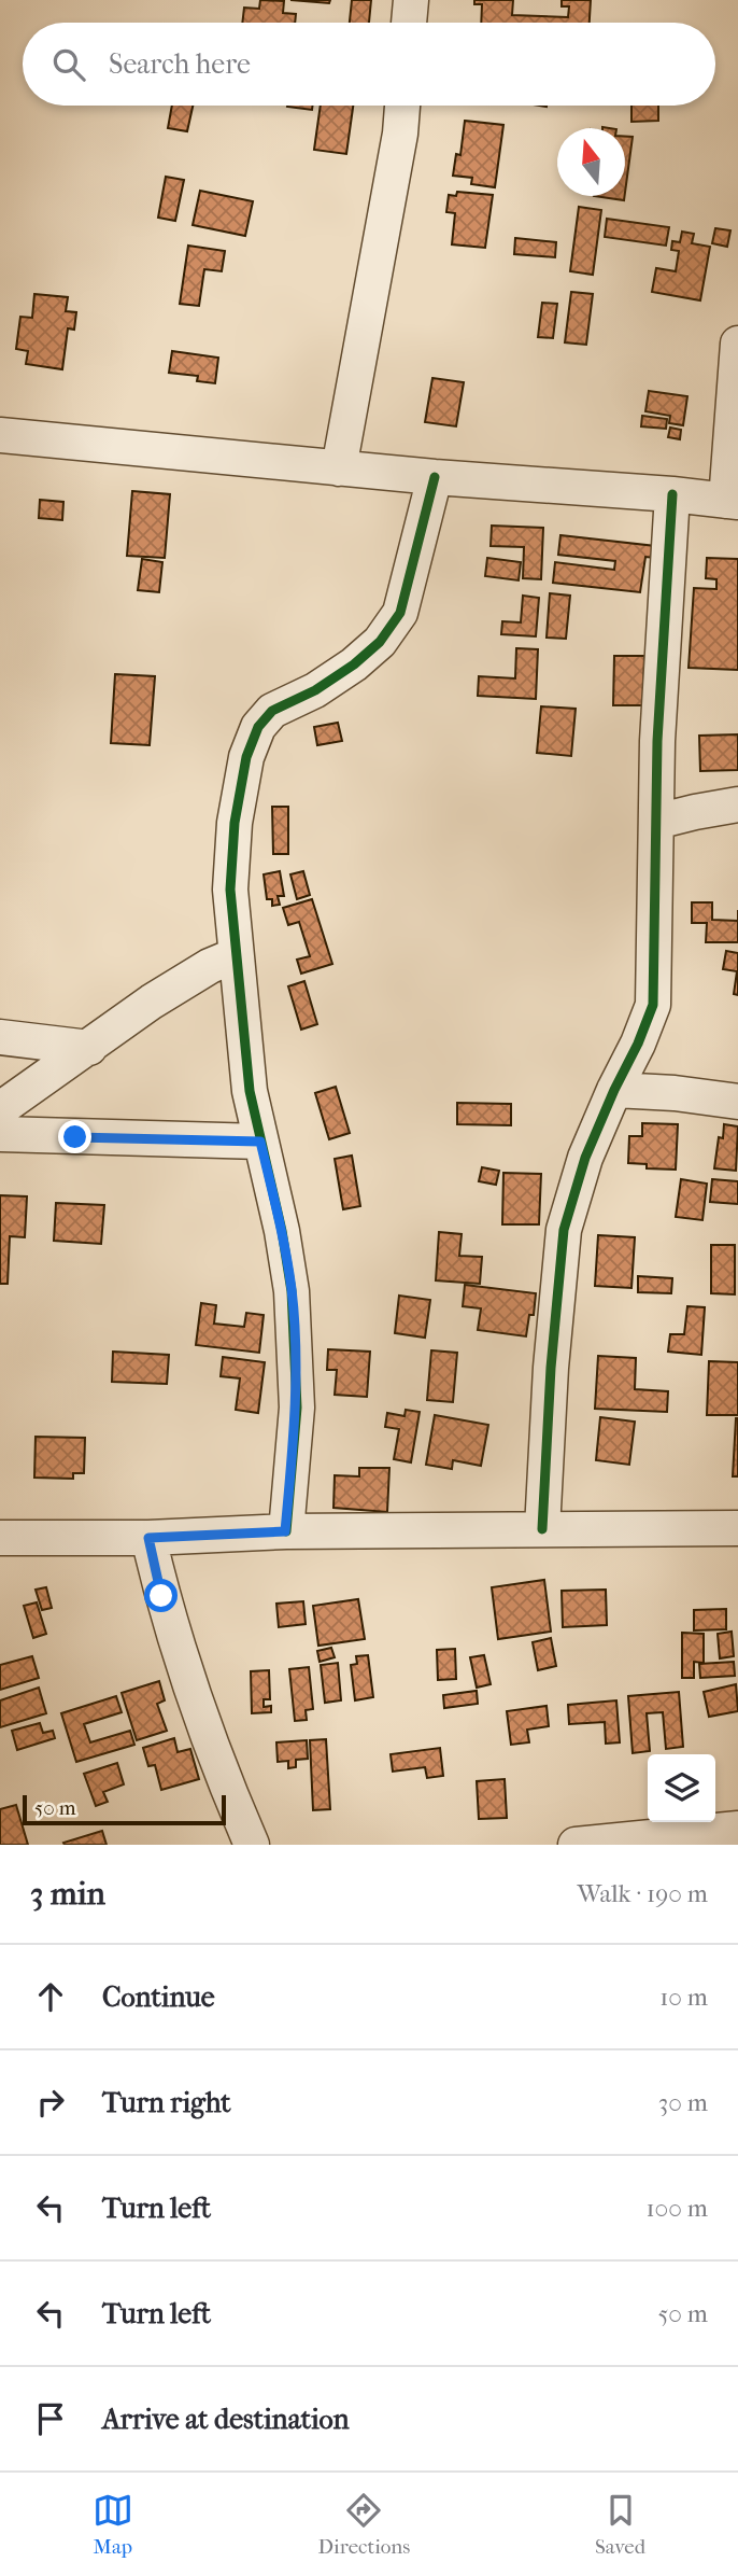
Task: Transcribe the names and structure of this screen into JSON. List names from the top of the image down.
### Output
{
  "scale_bar": "50 m",
  "north": "top",
  "page": {
    "search": "Search here",
    "scale": "50 m",
    "heading": ["3 min", "Walk · 190 m"],
    "list": [
      ["Continue", "10 m"],
      ["Turn right", "30 m"],
      ["Turn left", "100 m"],
      ["Turn left", "50 m"],
      "Arrive at destination"
    ],
    "nav": ["Map", "Directions", "Saved"]
  }
}
